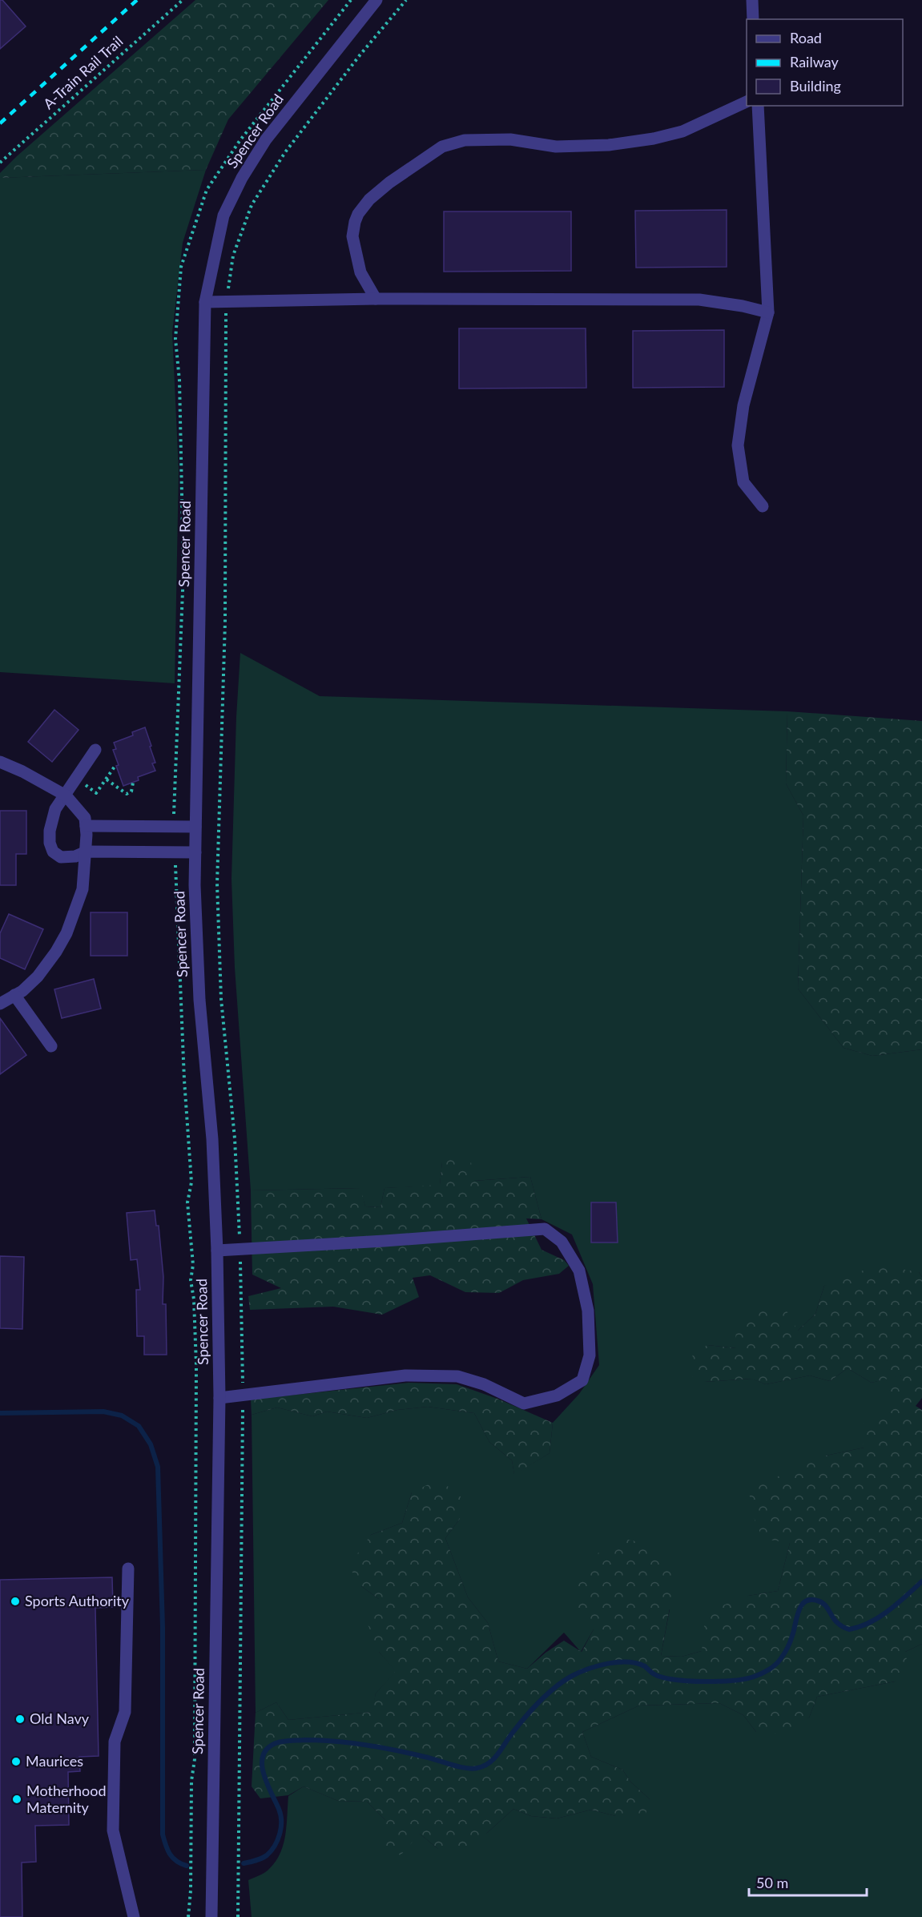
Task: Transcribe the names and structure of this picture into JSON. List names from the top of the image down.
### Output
{
  "streets": {
    "street": ["Spencer Road"],
    "path": ["A-Train Rail Trail"]
  },
  "places": [
    "Sports Authority",
    "Old Navy",
    "Maurices",
    "Motherhood Maternity"
  ],
  "legend": ["Road", "Railway", "Building"],
  "scale_bar": "50 m"
}
